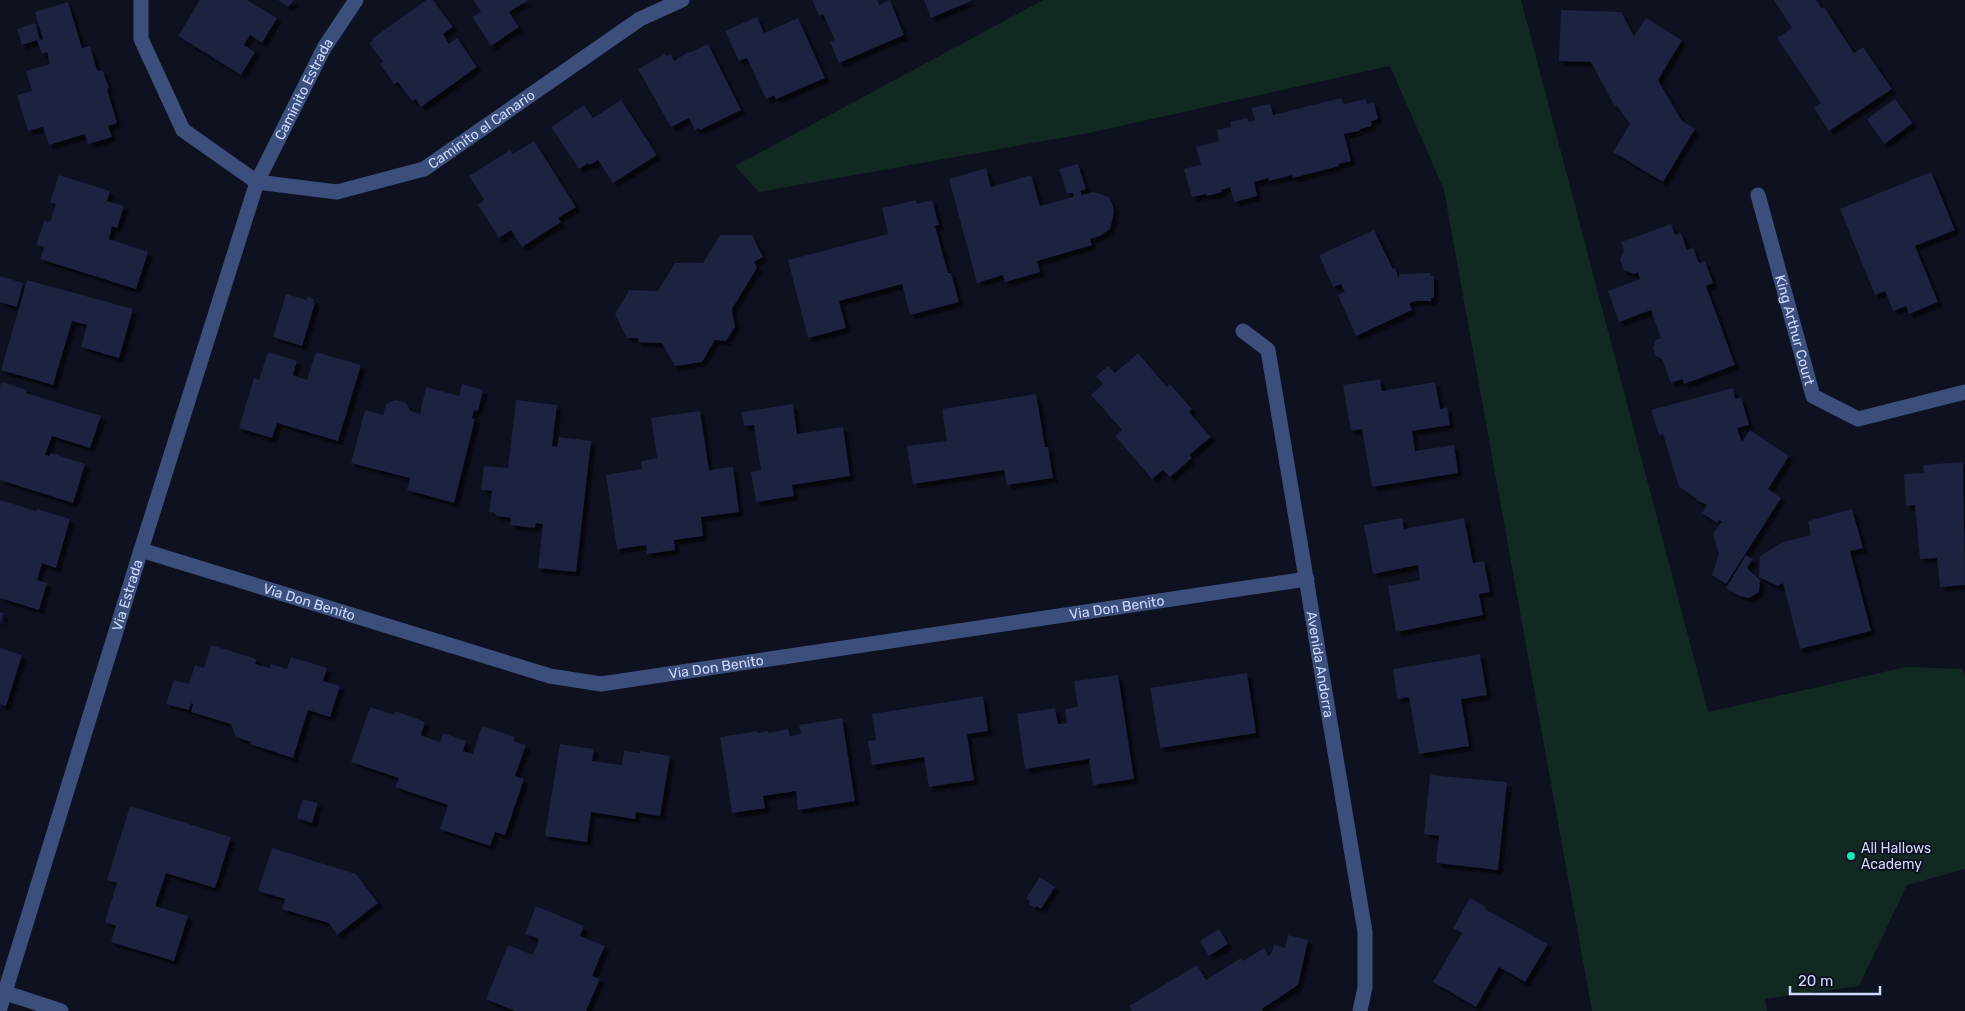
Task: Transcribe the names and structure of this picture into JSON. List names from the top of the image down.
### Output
{
  "streets": {
    "street": [
      "Caminito Estrada",
      "Caminito el Canario",
      "King Arthur Court",
      "Via Estrada",
      "Via Don Benito",
      "Avenida Andorra"
    ]
  },
  "crossings": [
    ["Caminito Estrada", "Caminito el Canario"],
    ["Caminito Estrada", "Via Estrada"],
    ["Caminito el Canario", "Via Estrada"],
    ["Via Estrada", "Via Don Benito"],
    ["Via Don Benito", "Avenida Andorra"]
  ],
  "places": ["All Hallows Academy"],
  "scale_bar": "20 m"
}
